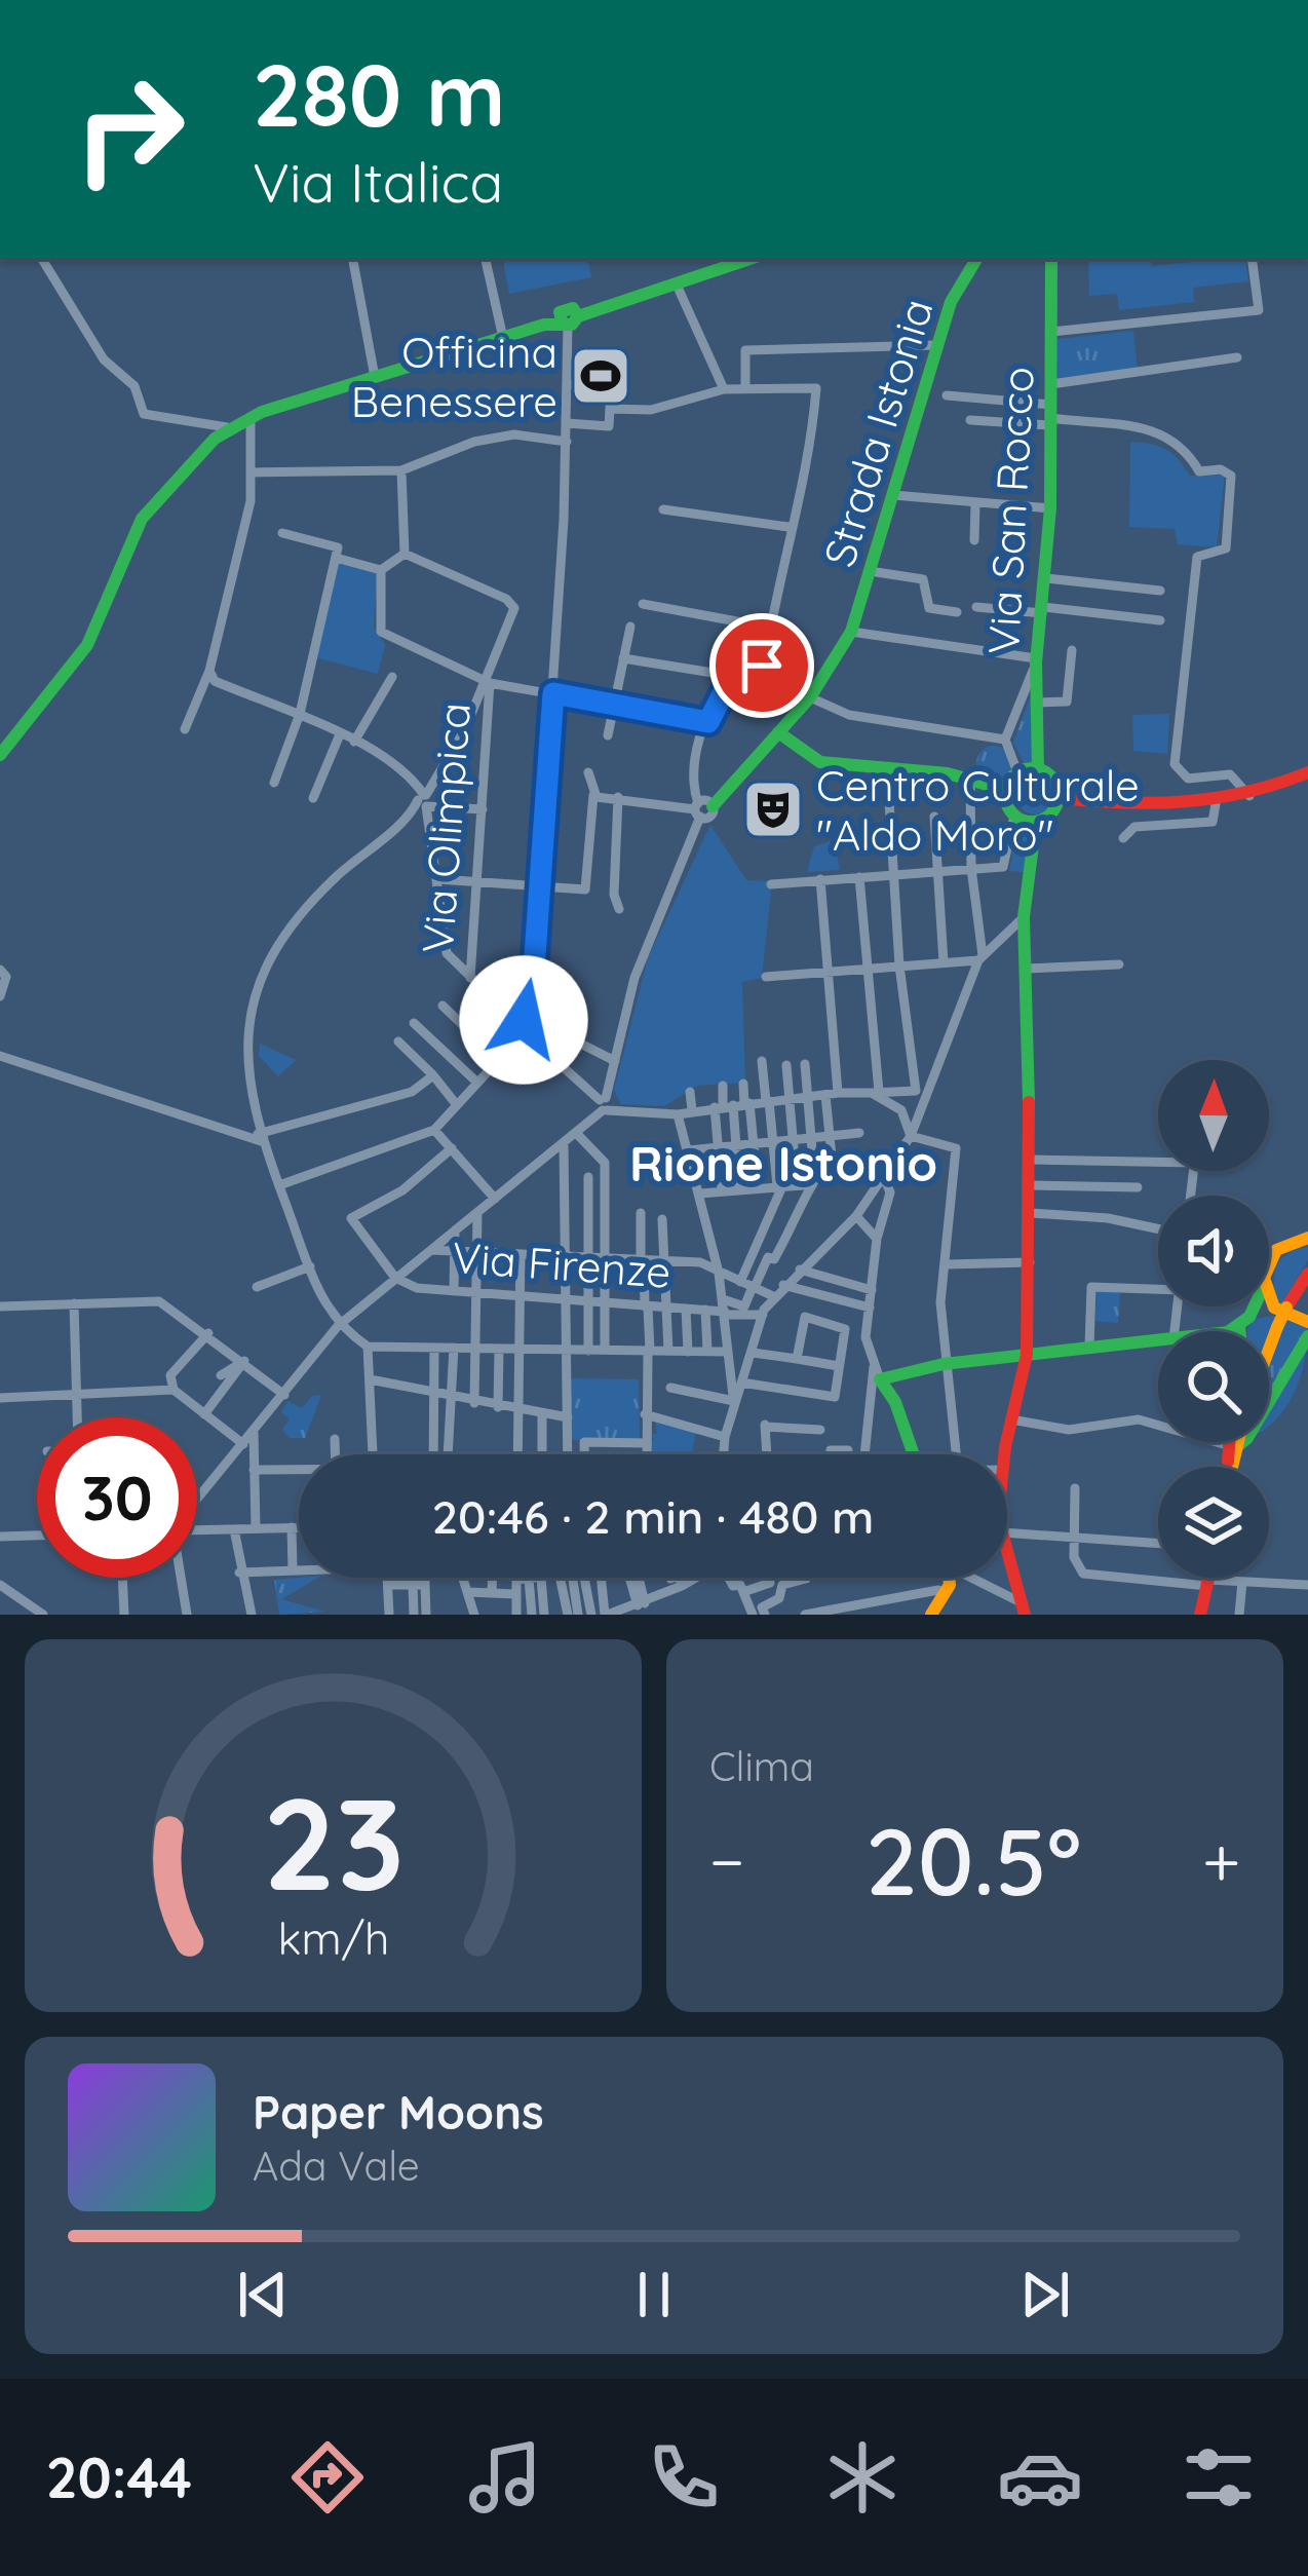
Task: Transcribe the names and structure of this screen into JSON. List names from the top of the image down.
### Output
{
  "streets": {
    "street": [
      "Strada Istonia",
      "Via San Rocco",
      "Via Olimpica",
      "Via Firenze"
    ]
  },
  "districts": ["Rione Istonio"],
  "places": {
    "sports": ["Officina Benessere"],
    "theatre": ["Centro Culturale \"Aldo Moro\""]
  },
  "north": "top",
  "page": {
    "turn": ["280 m", "Via Italica"],
    "limit": "30",
    "trip": "20:46 · 2 min · 480 m",
    "tile": "Clima",
    "heat": ["−", "20.5°", "+"],
    "song": ["Paper Moons", "Ada Vale"],
    "tabs": "20:44",
    "gauge": ["23", "km/h"]
  }
}
